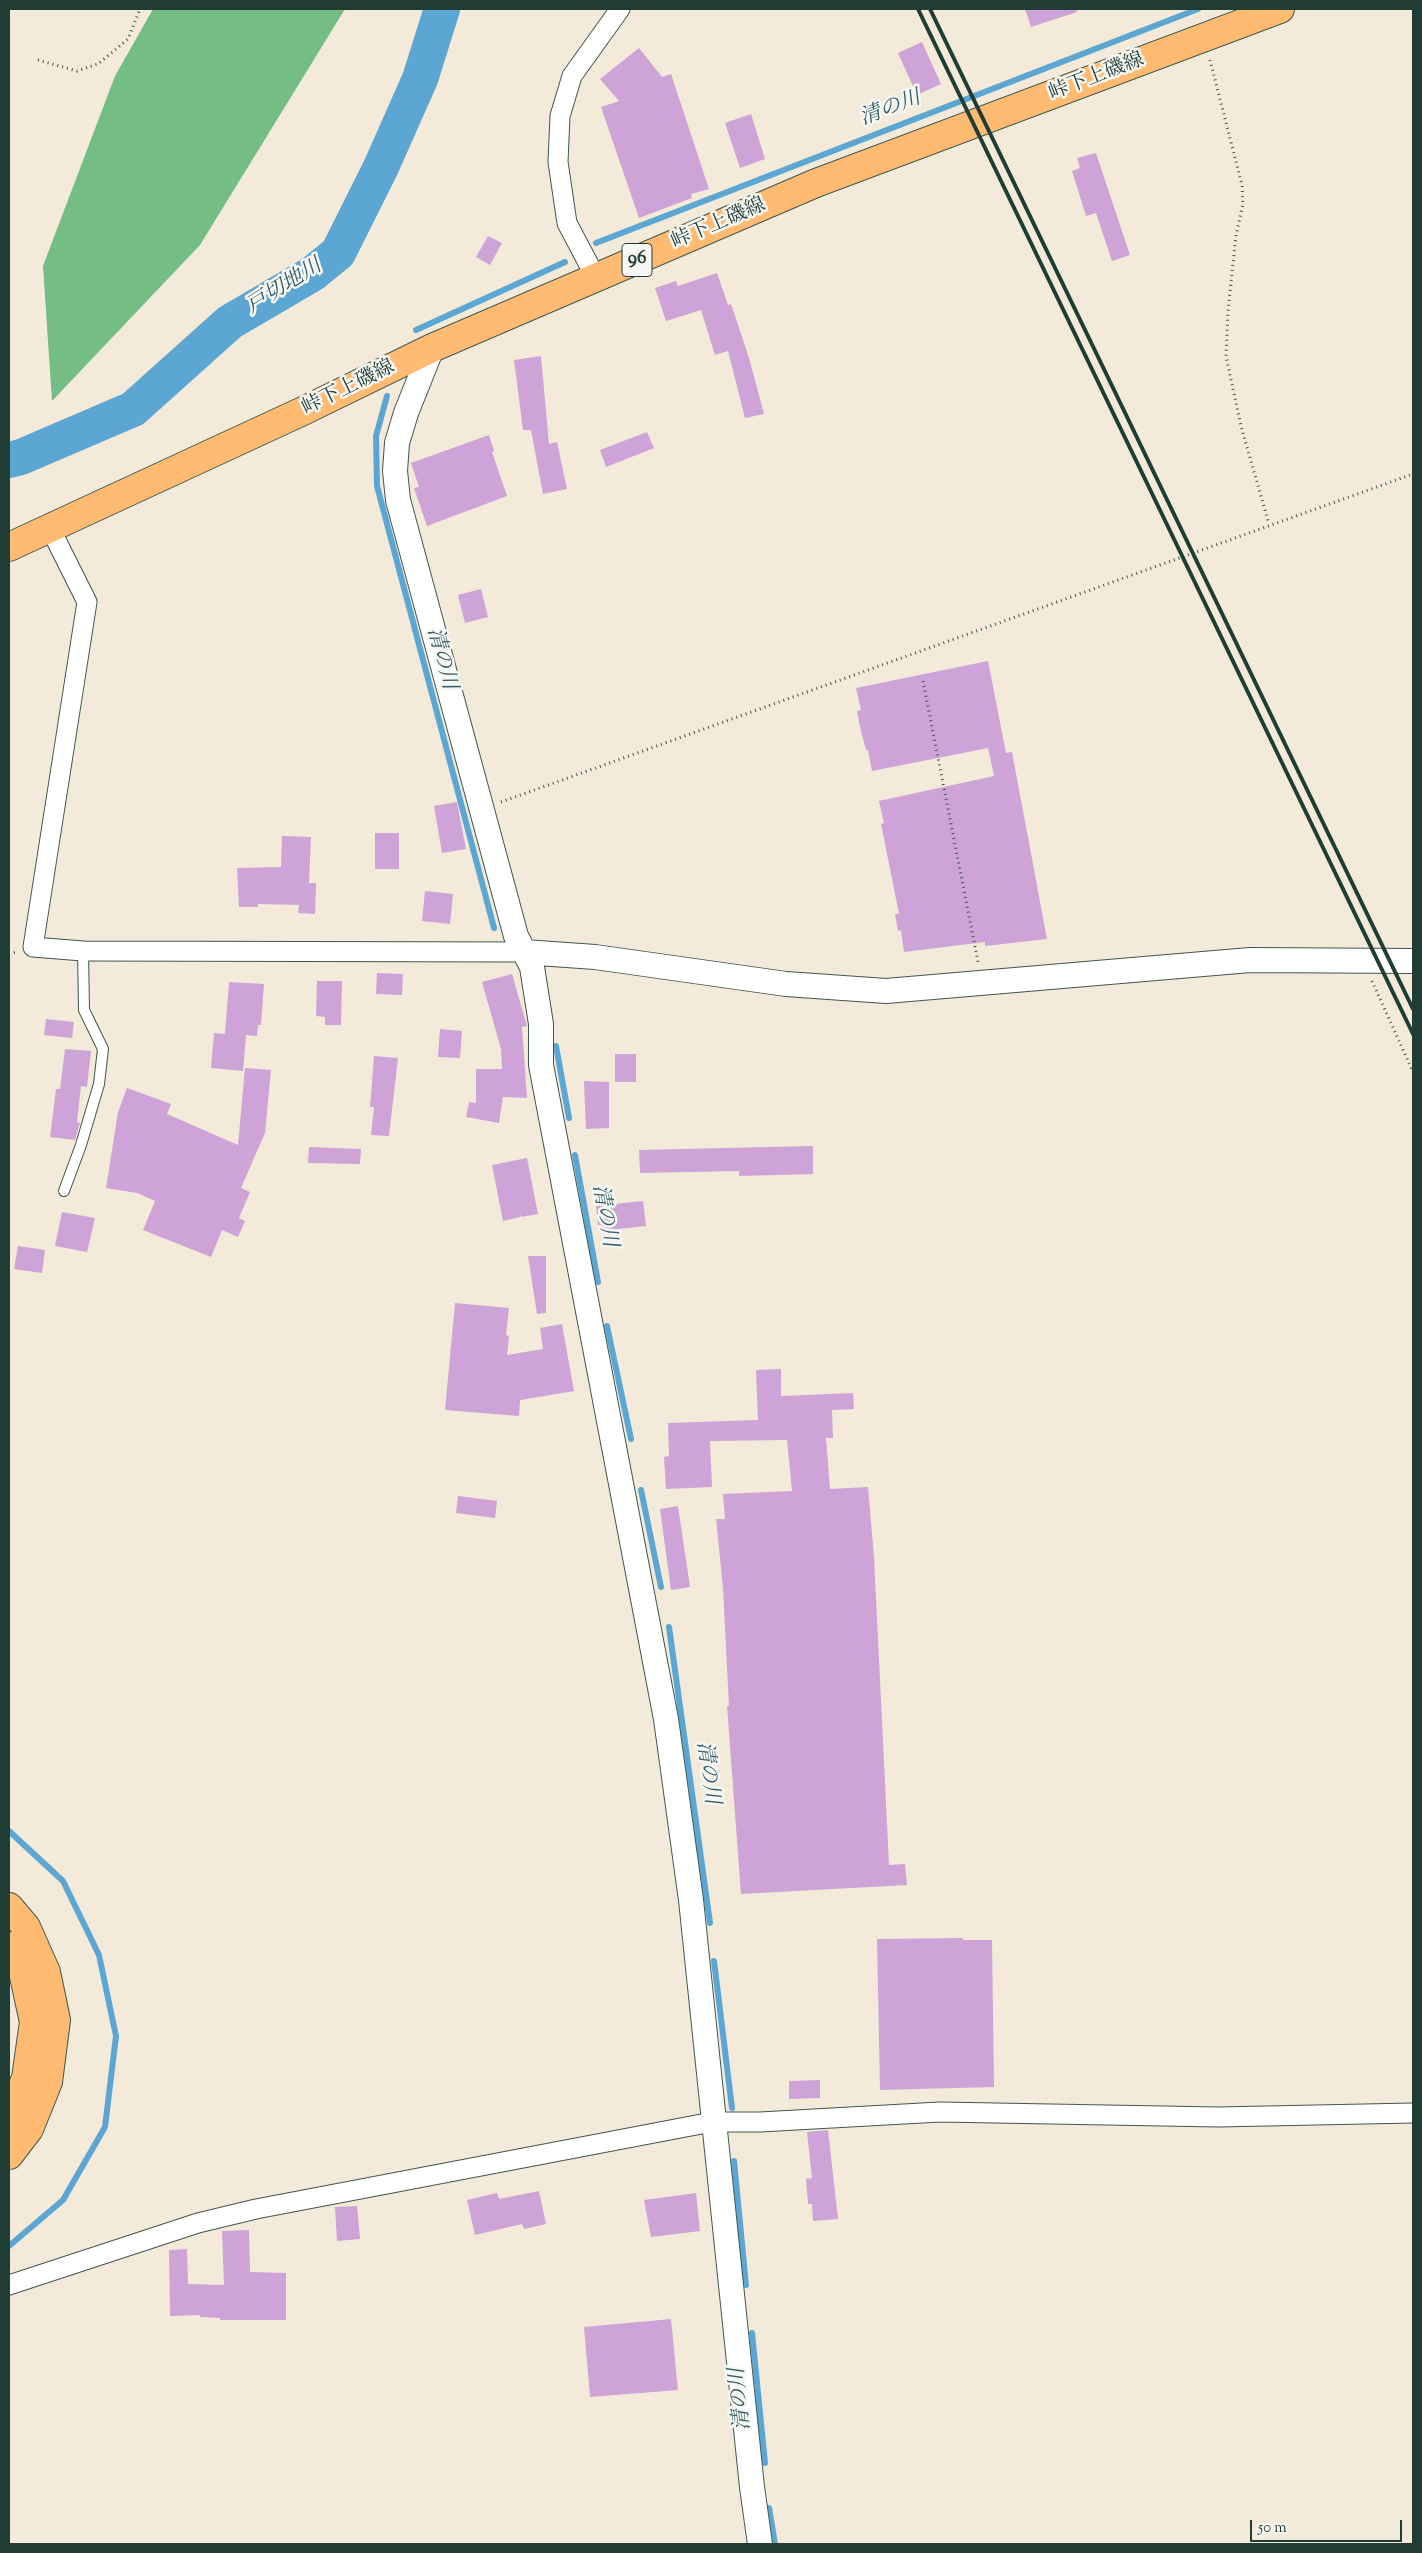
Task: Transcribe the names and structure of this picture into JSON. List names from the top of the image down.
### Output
{
  "streets": {
    "main road": ["峠下上磯線", "96"]
  },
  "water": ["清の川", "戸切地川"],
  "scale_bar": "50 m"
}
